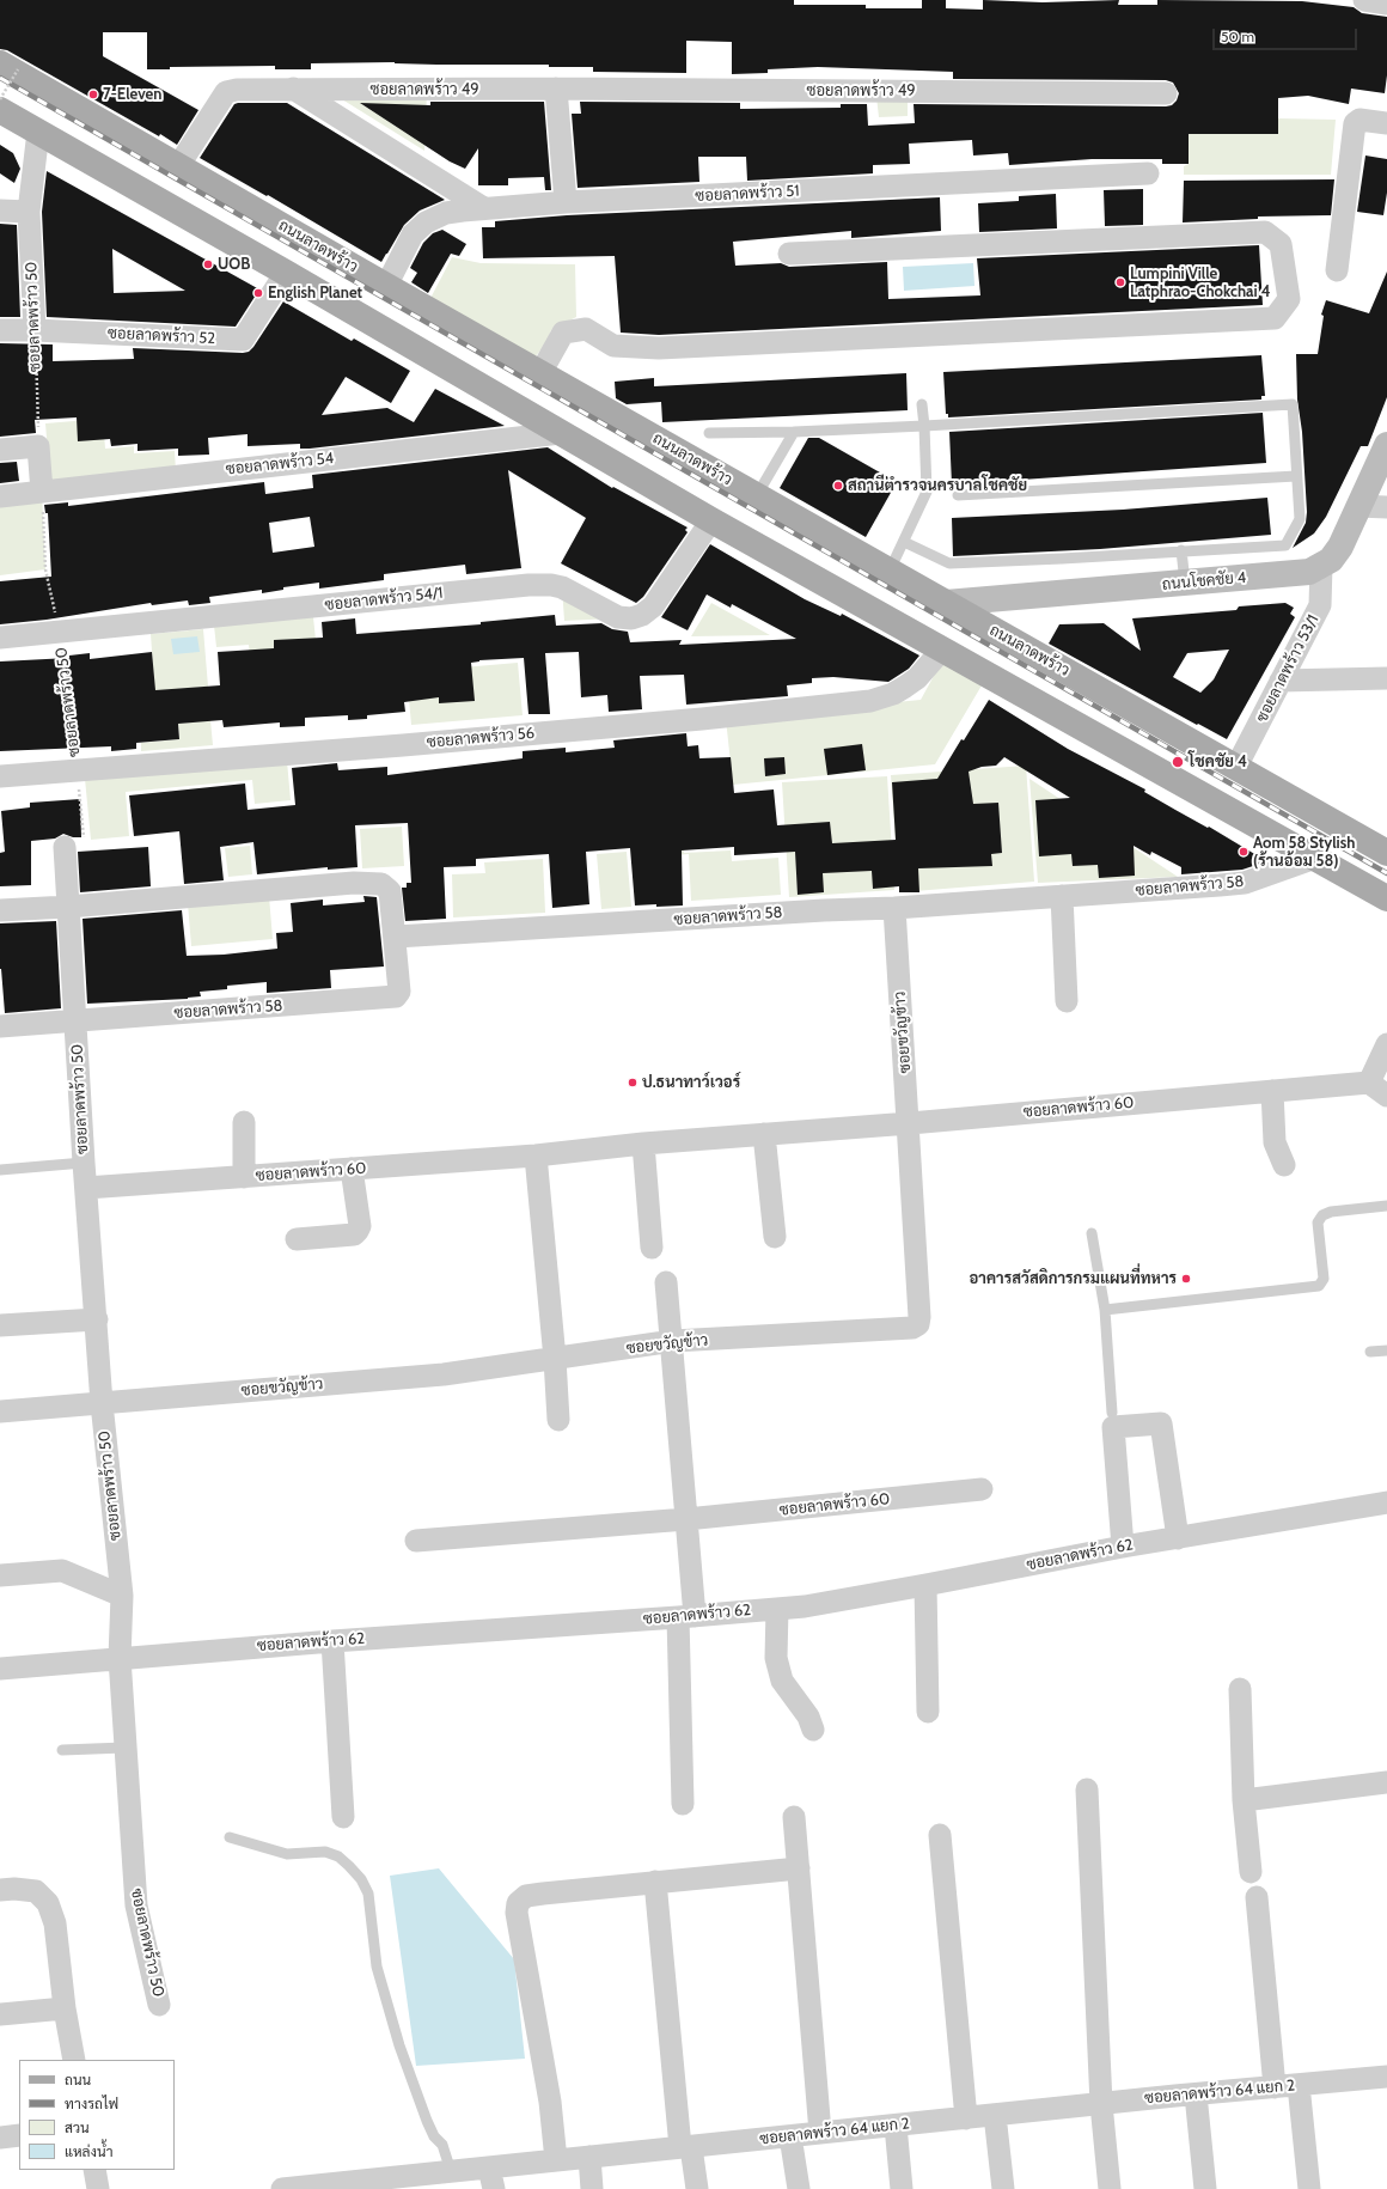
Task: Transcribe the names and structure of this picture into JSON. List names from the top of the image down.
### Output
{
  "streets": {
    "main road": ["ถนนลาดพร้าว", "ถนนโชคชัย 4"],
    "street": [
      "ซอยลาดพร้าว 49",
      "ซอยลาดพร้าว 51",
      "ซอยลาดพร้าว 50",
      "ซอยลาดพร้าว 52",
      "ซอยลาดพร้าว 54",
      "ซอยลาดพร้าว 54/1",
      "ซอยลาดพร้าว 53/1",
      "ซอยลาดพร้าว 56",
      "ซอยลาดพร้าว 58",
      "ซอยขวัญข้าว",
      "ซอยลาดพร้าว 60",
      "ซอยลาดพร้าว 62",
      "ซอยลาดพร้าว 64 แยก 2"
    ]
  },
  "crossings": [
    ["ซอยลาดพร้าว 49", "ถนนลาดพร้าว"],
    ["ซอยลาดพร้าว 51", "ถนนลาดพร้าว"],
    ["ถนนลาดพร้าว", "ถนนโชคชัย 4"],
    ["ถนนลาดพร้าว", "ซอยลาดพร้าว 53/1"],
    ["ซอยลาดพร้าว 50", "ซอยลาดพร้าว 52"],
    ["ซอยลาดพร้าว 50", "ซอยลาดพร้าว 54"],
    ["ซอยลาดพร้าว 50", "ซอยลาดพร้าว 54/1"],
    ["ซอยลาดพร้าว 50", "ซอยลาดพร้าว 56"],
    ["ซอยลาดพร้าว 50", "ซอยลาดพร้าว 58"],
    ["ซอยลาดพร้าว 50", "ซอยขวัญข้าว"],
    ["ซอยลาดพร้าว 50", "ซอยลาดพร้าว 60"],
    ["ซอยลาดพร้าว 50", "ซอยลาดพร้าว 62"],
    ["ถนนโชคชัย 4", "ซอยลาดพร้าว 53/1"],
    ["ซอยลาดพร้าว 58", "ซอยขวัญข้าว"],
    ["ซอยขวัญข้าว", "ซอยลาดพร้าว 60"]
  ],
  "places": [
    "7-Eleven",
    "UOB",
    "Lumpini Ville Latphrao-Chokchai 4",
    "English Planet",
    "สถานีตำรวจนครบาลโชคชัย",
    "โชคชัย 4",
    "Aom 58 Stylish (ร้านอ้อม 58)",
    "ป.ธนาทาว์เวอร์",
    "อาคารสวัสดิการกรมแผนที่ทหาร"
  ],
  "legend": [
    "ถนน",
    "ทางรถไฟ",
    "สวน",
    "แหล่งน้ำ"
  ],
  "scale_bar": "50 m"
}
